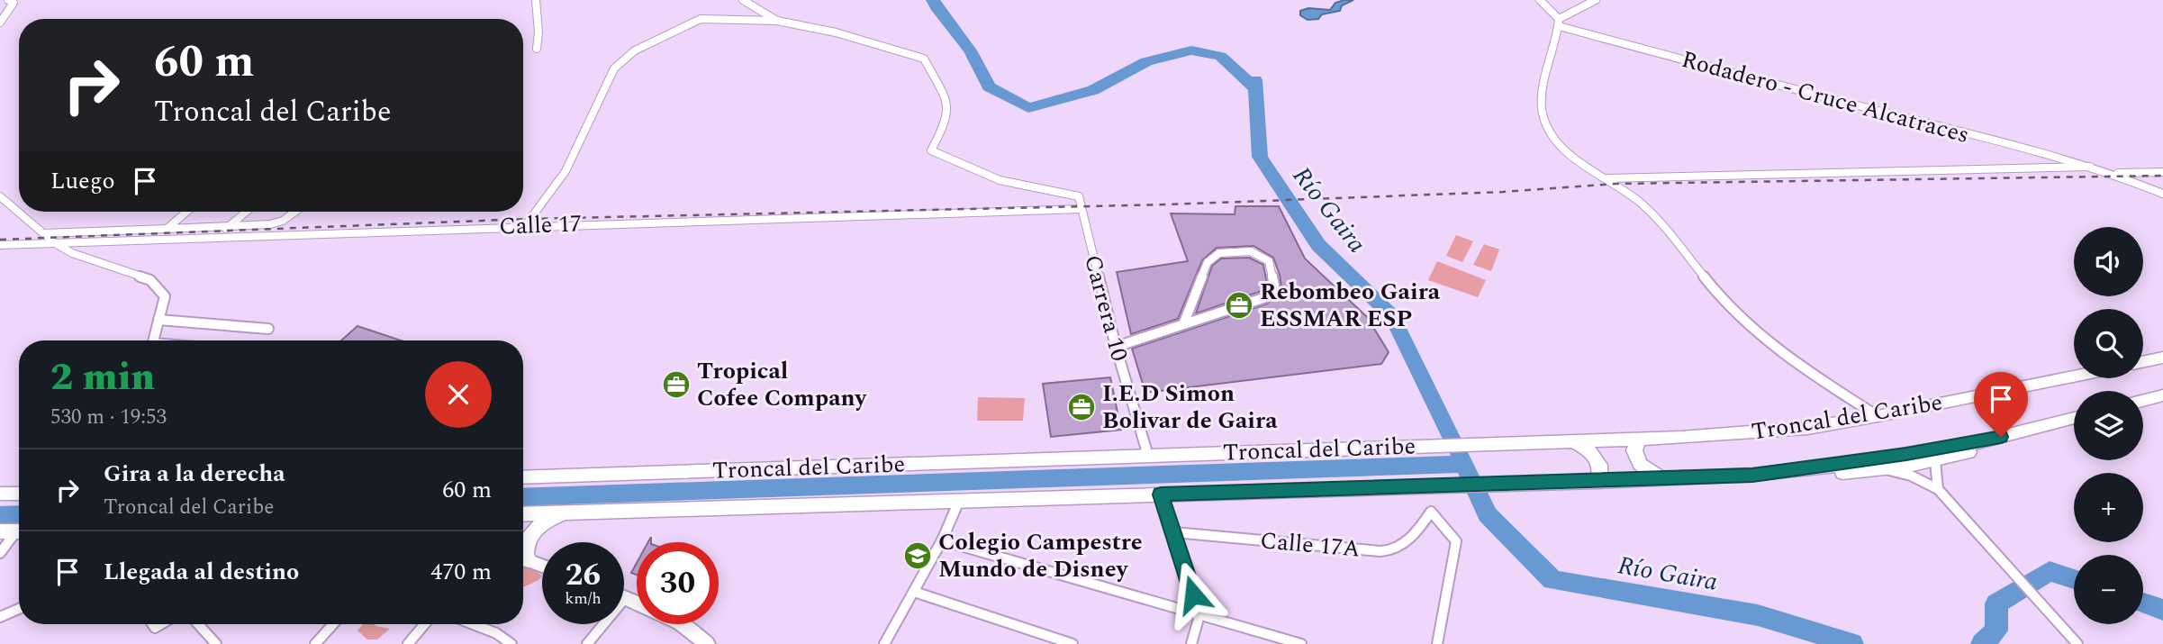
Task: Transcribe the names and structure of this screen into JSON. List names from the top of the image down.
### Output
{
  "streets": {
    "highway": ["Troncal del Caribe"],
    "street": [
      "Rodadero - Cruce Alcatraces",
      "Calle 17",
      "Carrera 10",
      "Calle 17A"
    ]
  },
  "crossings": [
    ["Calle 17", "Carrera 10"],
    ["Carrera 10", "Troncal del Caribe"]
  ],
  "water": ["Río Gaira"],
  "places": {
    "office": ["Rebombeo Gaira ESSMAR ESP", "Tropical Cofee Company", "I.E.D Simon Bolivar de Gaira"],
    "school or university": ["Colegio Campestre Mundo de Disney"]
  },
  "page": {
    "turn": ["60 m", "Troncal del Caribe"],
    "then": "Luego",
    "map_buttons": ["+", "−"],
    "heading": ["2 min", "530 m · 19:53"],
    "list": [
      {
        "name": "Gira a la derecha",
        "note": "Troncal del Caribe",
        "value": "60 m"
      },
      {
        "name": "Llegada al destino",
        "value": "470 m"
      }
    ],
    "speed": "26 km/h",
    "limit": "30"
  }
}
